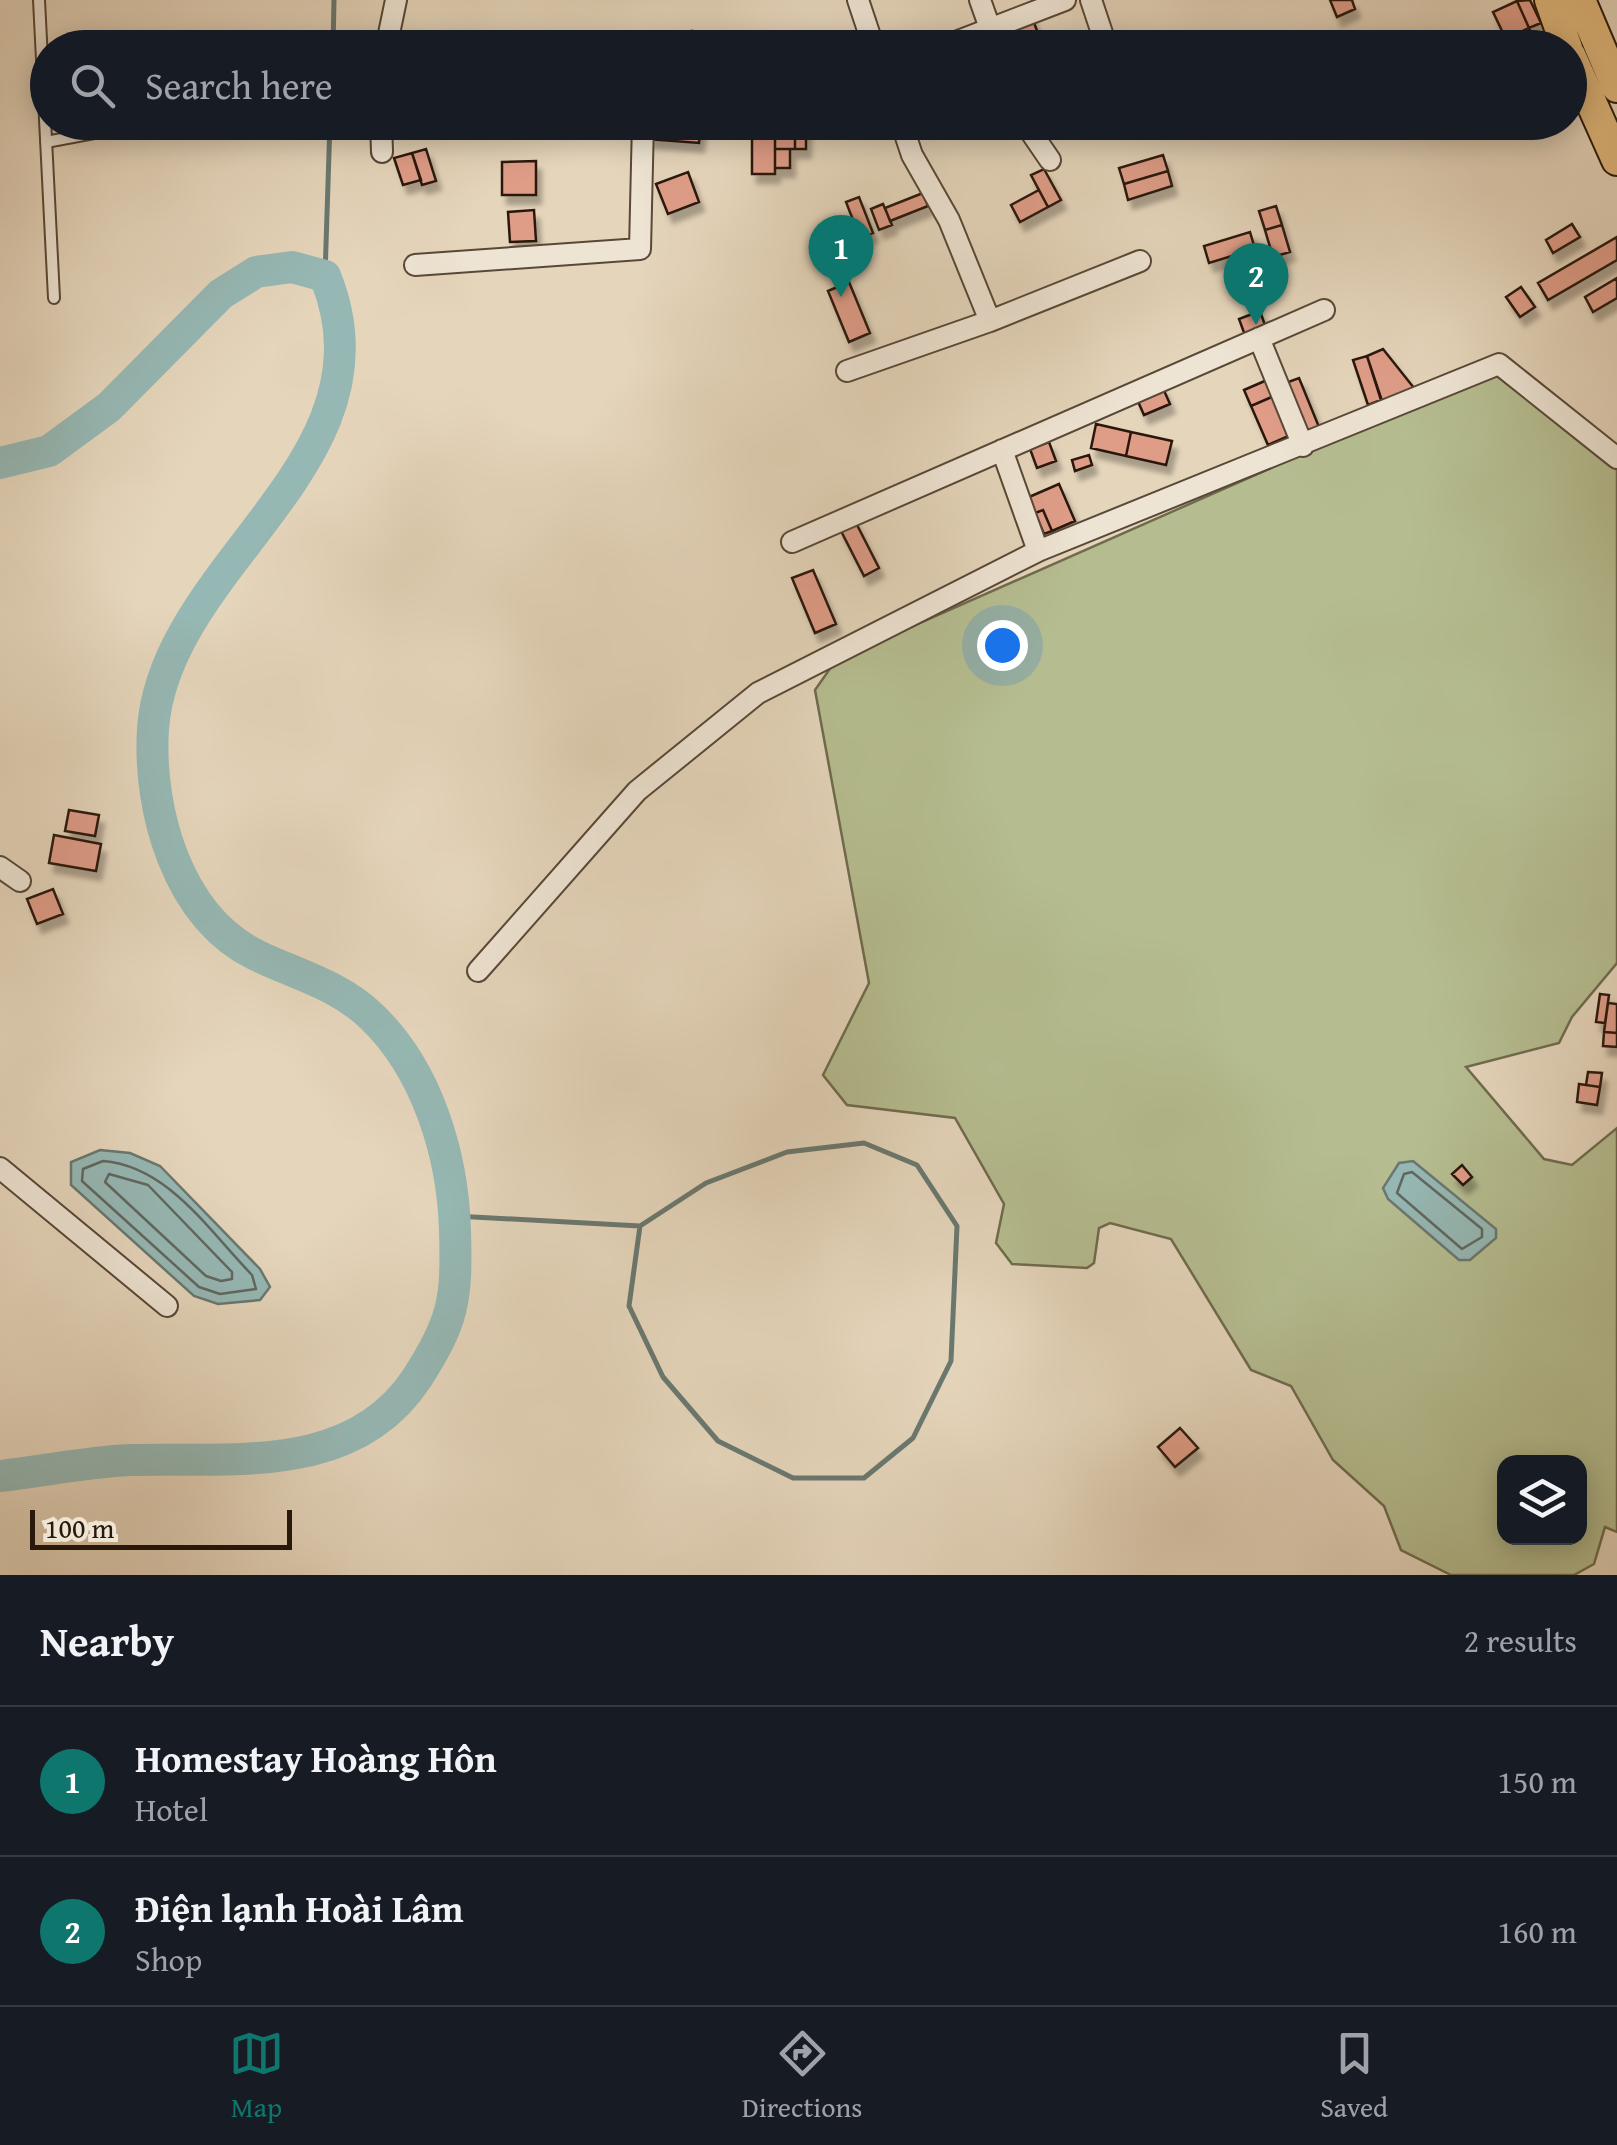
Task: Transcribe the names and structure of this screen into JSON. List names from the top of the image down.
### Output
{
  "scale_bar": "100 m",
  "page": {
    "search": "Search here",
    "pins": ["1", "2"],
    "scale": "100 m",
    "heading": ["Nearby", "2 results"],
    "list": [
      {
        "mark": "1",
        "name": "Homestay Hoàng Hôn",
        "note": "Hotel",
        "value": "150 m"
      },
      {
        "mark": "2",
        "name": "Điện lạnh Hoài Lâm",
        "note": "Shop",
        "value": "160 m"
      }
    ],
    "nav": ["Map", "Directions", "Saved"]
  }
}
